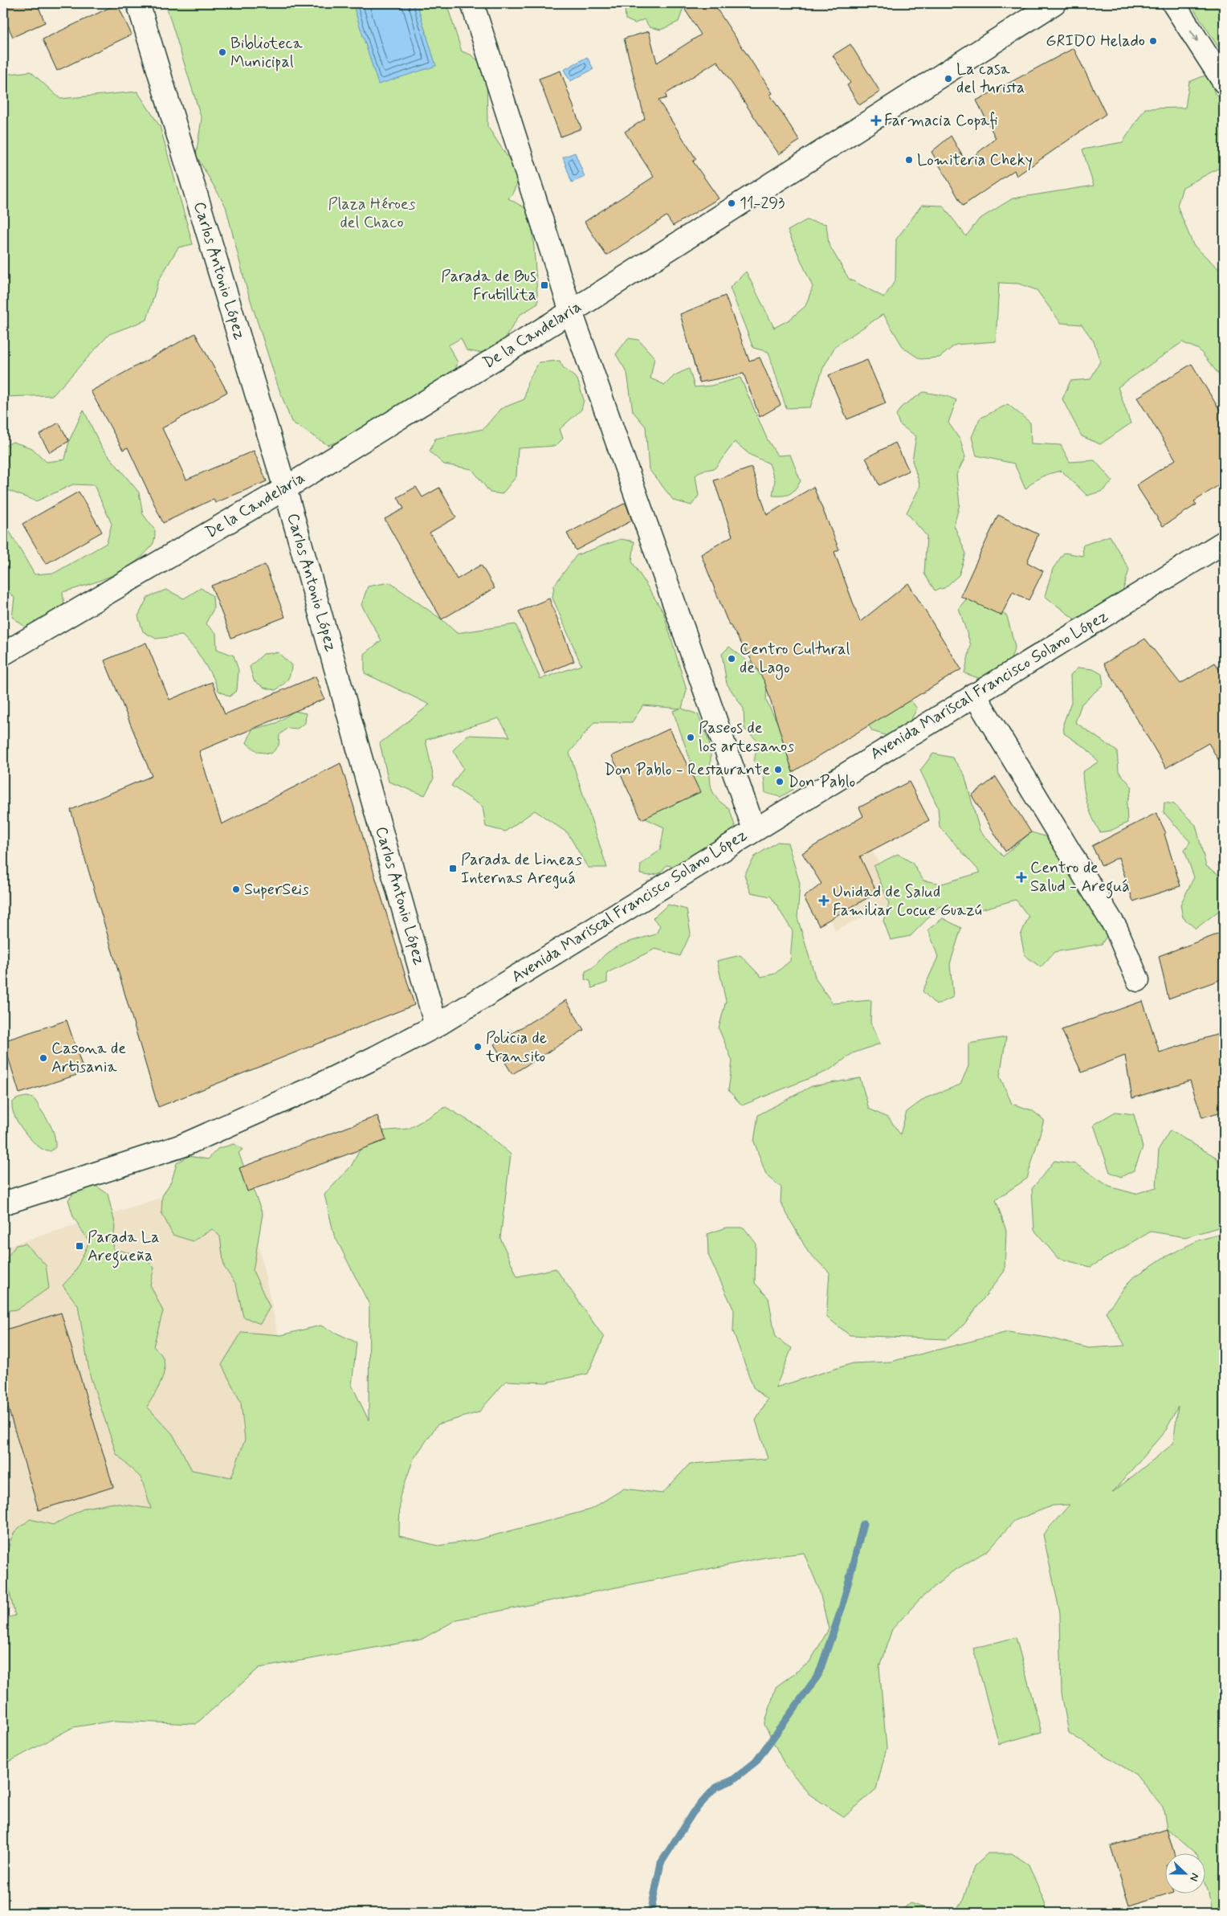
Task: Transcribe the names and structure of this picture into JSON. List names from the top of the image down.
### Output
{
  "streets": {
    "street": ["Carlos Antonio López", "De la Candelaria", "Avenida Mariscal Francisco Solano López"]
  },
  "crossings": [
    ["Carlos Antonio López", "De la Candelaria"],
    ["Carlos Antonio López", "Avenida Mariscal Francisco Solano López"]
  ],
  "parks": ["Plaza Héroes del Chaco"],
  "places": {
    "other": [
      "GRIDO Helado",
      "Biblioteca Municipal",
      "La casa del turista",
      "Lomiteria Cheky",
      "11-293",
      "Centro Cultural de Lago",
      "Paseos de los artesanos",
      "Don Pablo - Restaurante",
      "Don Pablo",
      "SuperSeis",
      "Policia de transito",
      "Casona de Artisania"
    ],
    "health": ["Farmacia Copafi", "Centro de Salud - Areguá", "Unidad de Salud Familiar Cocue Guazú"],
    "transit": ["Parada de Bus Frutillita", "Parada de Lineas Internas Areguá", "Parada La Aregueña"]
  },
  "north": "right"
}
